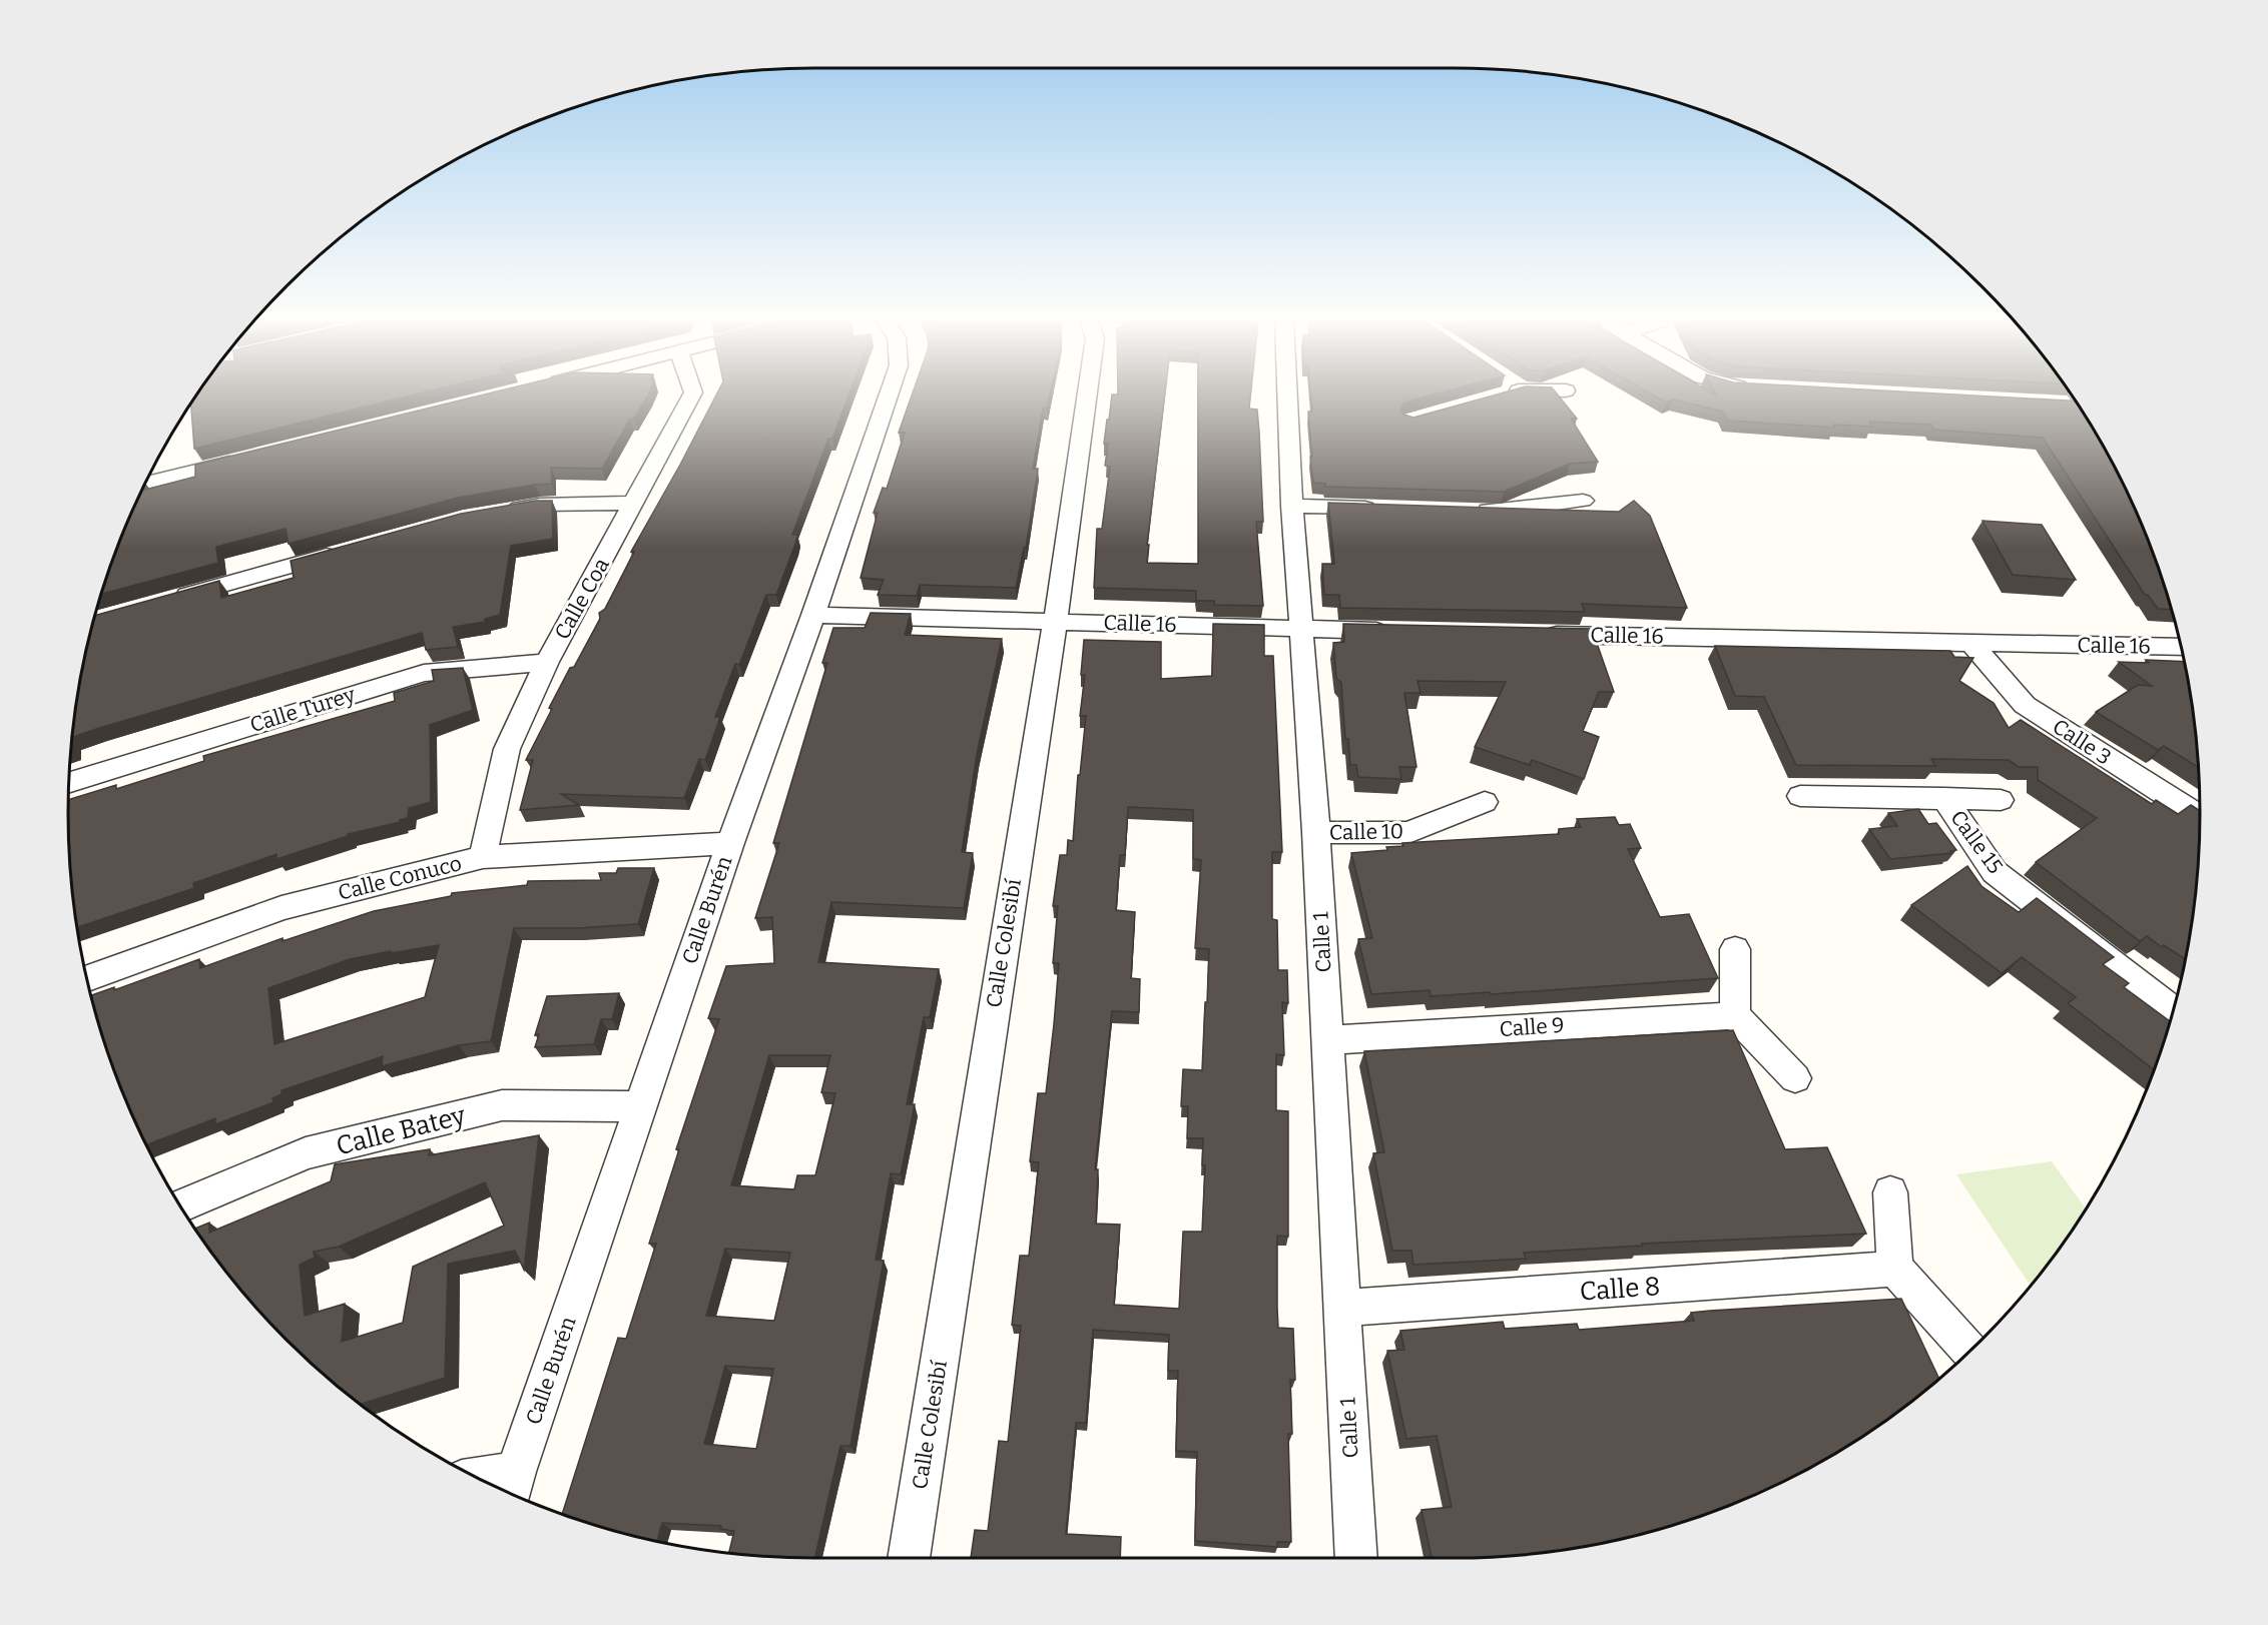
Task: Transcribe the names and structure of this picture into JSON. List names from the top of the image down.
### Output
{
  "streets": {
    "street": [
      "Calle Coa",
      "Calle 16",
      "Calle Turey",
      "Calle 3",
      "Calle 10",
      "Calle 15",
      "Calle Conuco",
      "Calle Burén",
      "Calle 1",
      "Calle Colesibí",
      "Calle 9",
      "Calle Batey",
      "Calle 8"
    ]
  },
  "crossings": [
    ["Calle Coa", "Calle Turey"],
    ["Calle Coa", "Calle Conuco"],
    ["Calle 16", "Calle 3"],
    ["Calle 16", "Calle Burén"],
    ["Calle 16", "Calle 1"],
    ["Calle 16", "Calle Colesibí"],
    ["Calle 10", "Calle 1"],
    ["Calle Conuco", "Calle Burén"],
    ["Calle Burén", "Calle Batey"],
    ["Calle 1", "Calle 9"],
    ["Calle 1", "Calle 8"]
  ]
}
